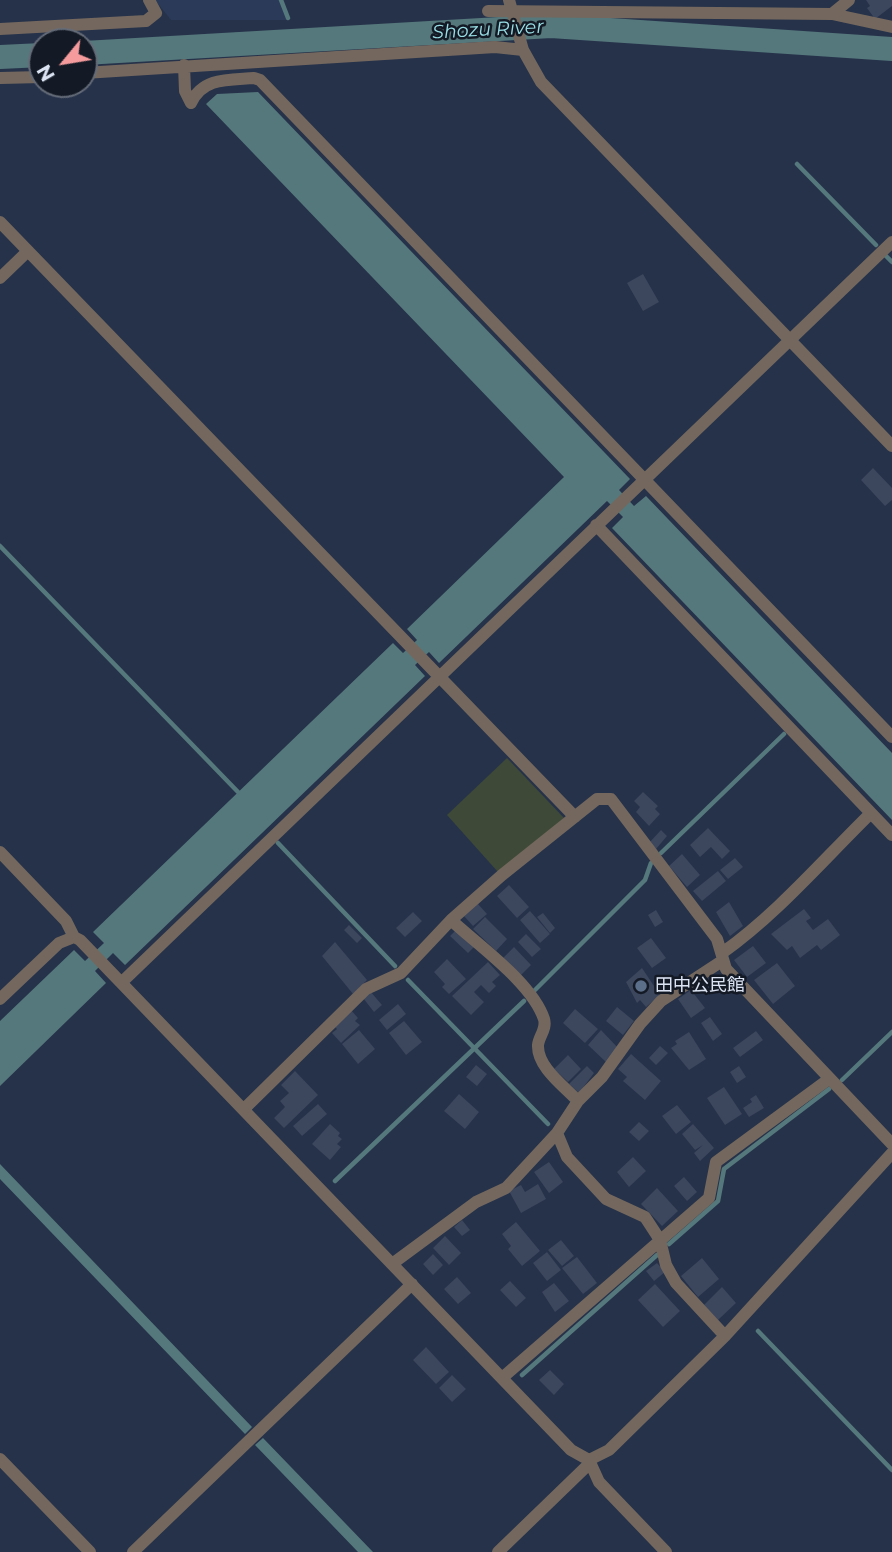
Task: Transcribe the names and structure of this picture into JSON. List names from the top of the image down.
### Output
{
  "water": ["Shozu River"],
  "places": ["田中公民館"],
  "north": "bottom left"
}
